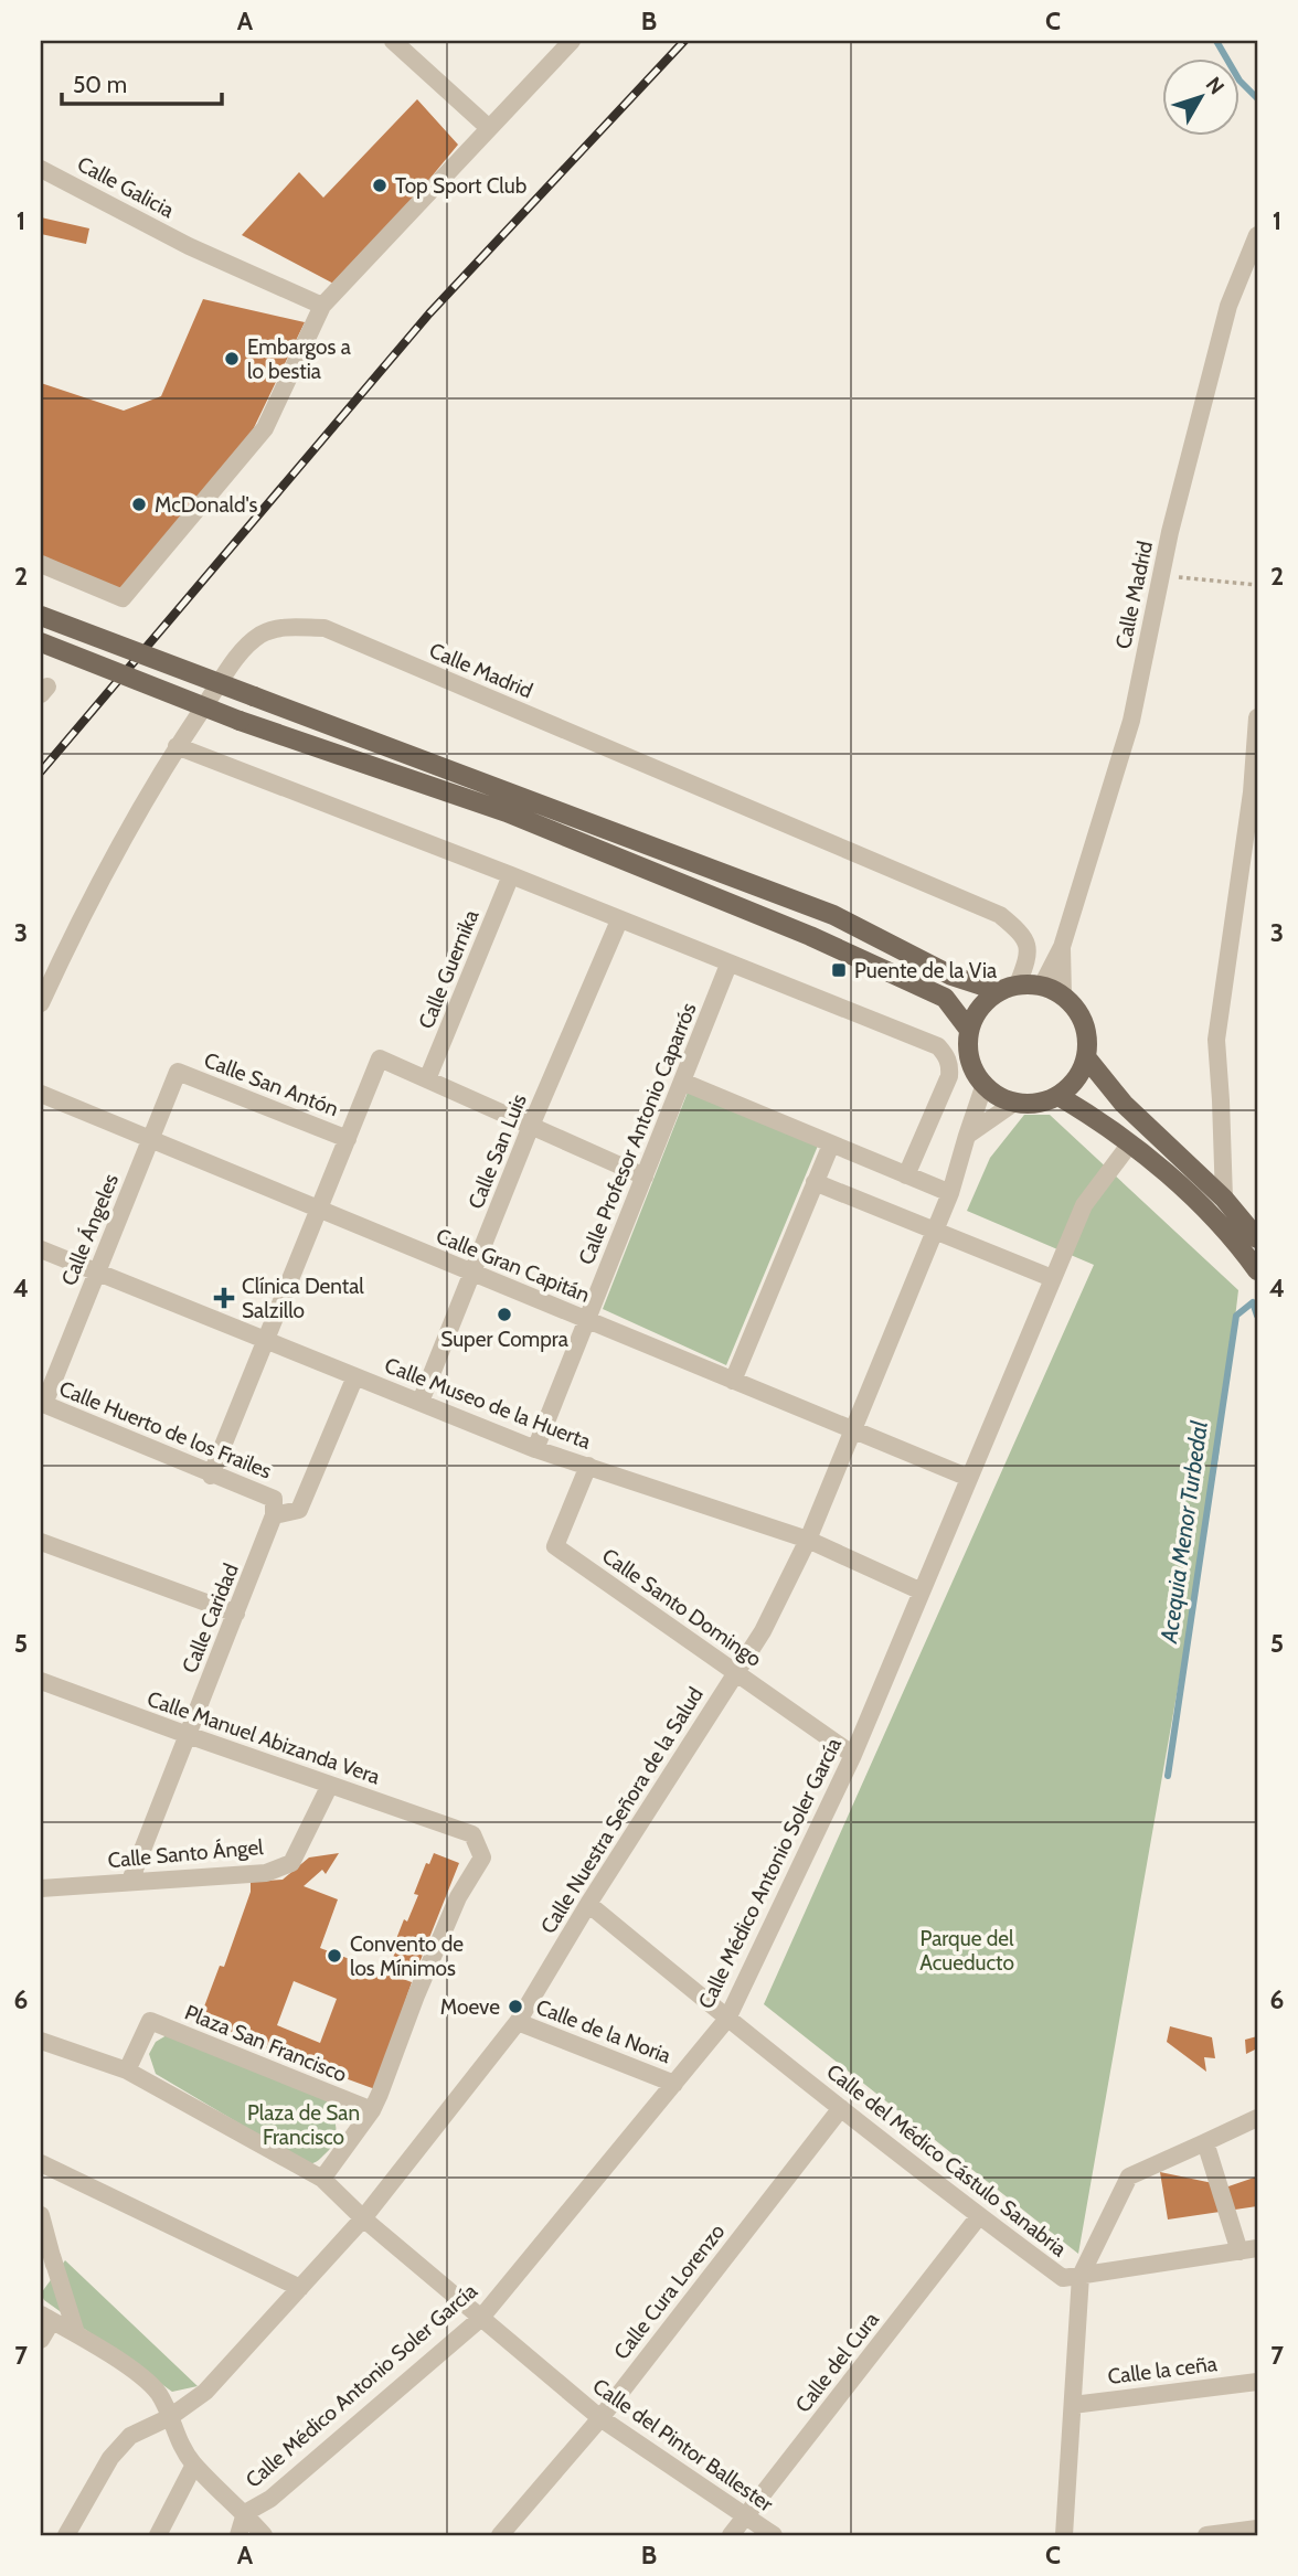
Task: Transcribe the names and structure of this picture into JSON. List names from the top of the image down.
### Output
{
  "streets": {
    "street": [
      "Calle Galicia",
      "Calle Madrid",
      "Calle Guernika",
      "Calle San Antón",
      "Calle Profesor Antonio Caparrós",
      "Calle San Luis",
      "Calle Ángeles",
      "Calle Gran Capitán",
      "Calle Museo de la Huerta",
      "Calle Huerto de los Frailes",
      "Calle Santo Domingo",
      "Calle Caridad",
      "Calle Manuel Abizanda Vera",
      "Calle Nuestra Señora de la Salud",
      "Calle Santo Ángel",
      "Calle Médico Antonio Soler García",
      "Calle de la Noria",
      "Plaza San Francisco",
      "Calle del Médico Cástulo Sanabria",
      "Calle Cura Lorenzo",
      "Calle del Cura",
      "Calle la ceña",
      "Calle del Pintor Ballester"
    ]
  },
  "crossings": [
    ["Calle Madrid", "Calle Nuestra Señora de la Salud"],
    ["Calle San Antón", "Calle Ángeles"],
    ["Calle Profesor Antonio Caparrós", "Calle Gran Capitán"],
    ["Calle Profesor Antonio Caparrós", "Calle Museo de la Huerta"],
    ["Calle San Luis", "Calle Gran Capitán"],
    ["Calle San Luis", "Calle Museo de la Huerta"],
    ["Calle Ángeles", "Calle Gran Capitán"],
    ["Calle Ángeles", "Calle Museo de la Huerta"],
    ["Calle Ángeles", "Calle Huerto de los Frailes"],
    ["Calle Gran Capitán", "Calle Nuestra Señora de la Salud"],
    ["Calle Gran Capitán", "Calle Médico Antonio Soler García"],
    ["Calle Museo de la Huerta", "Calle Santo Domingo"],
    ["Calle Museo de la Huerta", "Calle Nuestra Señora de la Salud"],
    ["Calle Museo de la Huerta", "Calle Médico Antonio Soler García"],
    ["Calle Huerto de los Frailes", "Calle Caridad"],
    ["Calle Santo Domingo", "Calle Nuestra Señora de la Salud"],
    ["Calle Santo Domingo", "Calle Médico Antonio Soler García"],
    ["Calle Caridad", "Calle Manuel Abizanda Vera"],
    ["Calle Caridad", "Calle Santo Ángel"],
    ["Calle Manuel Abizanda Vera", "Calle Santo Ángel"],
    ["Calle Manuel Abizanda Vera", "Plaza San Francisco"],
    ["Calle Nuestra Señora de la Salud", "Calle de la Noria"],
    ["Calle Nuestra Señora de la Salud", "Calle del Médico Cástulo Sanabria"],
    ["Calle Nuestra Señora de la Salud", "Calle del Pintor Ballester"],
    ["Calle Médico Antonio Soler García", "Calle de la Noria"],
    ["Calle Médico Antonio Soler García", "Calle del Médico Cástulo Sanabria"],
    ["Calle Médico Antonio Soler García", "Calle del Pintor Ballester"],
    ["Calle del Médico Cástulo Sanabria", "Calle Cura Lorenzo"],
    ["Calle del Médico Cástulo Sanabria", "Calle del Cura"],
    ["Calle del Médico Cástulo Sanabria", "Calle la ceña"],
    ["Calle Cura Lorenzo", "Calle del Pintor Ballester"],
    ["Calle del Cura", "Calle del Pintor Ballester"]
  ],
  "water": ["Acequia Menor Turbedal"],
  "parks": ["Parque del Acueducto", "Plaza de San Francisco"],
  "places": {
    "other": [
      "Top Sport Club",
      "Embargos a lo bestia",
      "McDonald's",
      "Super Compra",
      "Convento de los Mínimos",
      "Moeve"
    ],
    "transit": ["Puente de la Via"],
    "health": ["Clínica Dental Salzillo"]
  },
  "scale_bar": "50 m",
  "north": "top right",
  "grid": {
    "columns": ["A", "B", "C"],
    "rows": [
      "1",
      "2",
      "3",
      "4",
      "5",
      "6",
      "7"
    ]
  }
}
